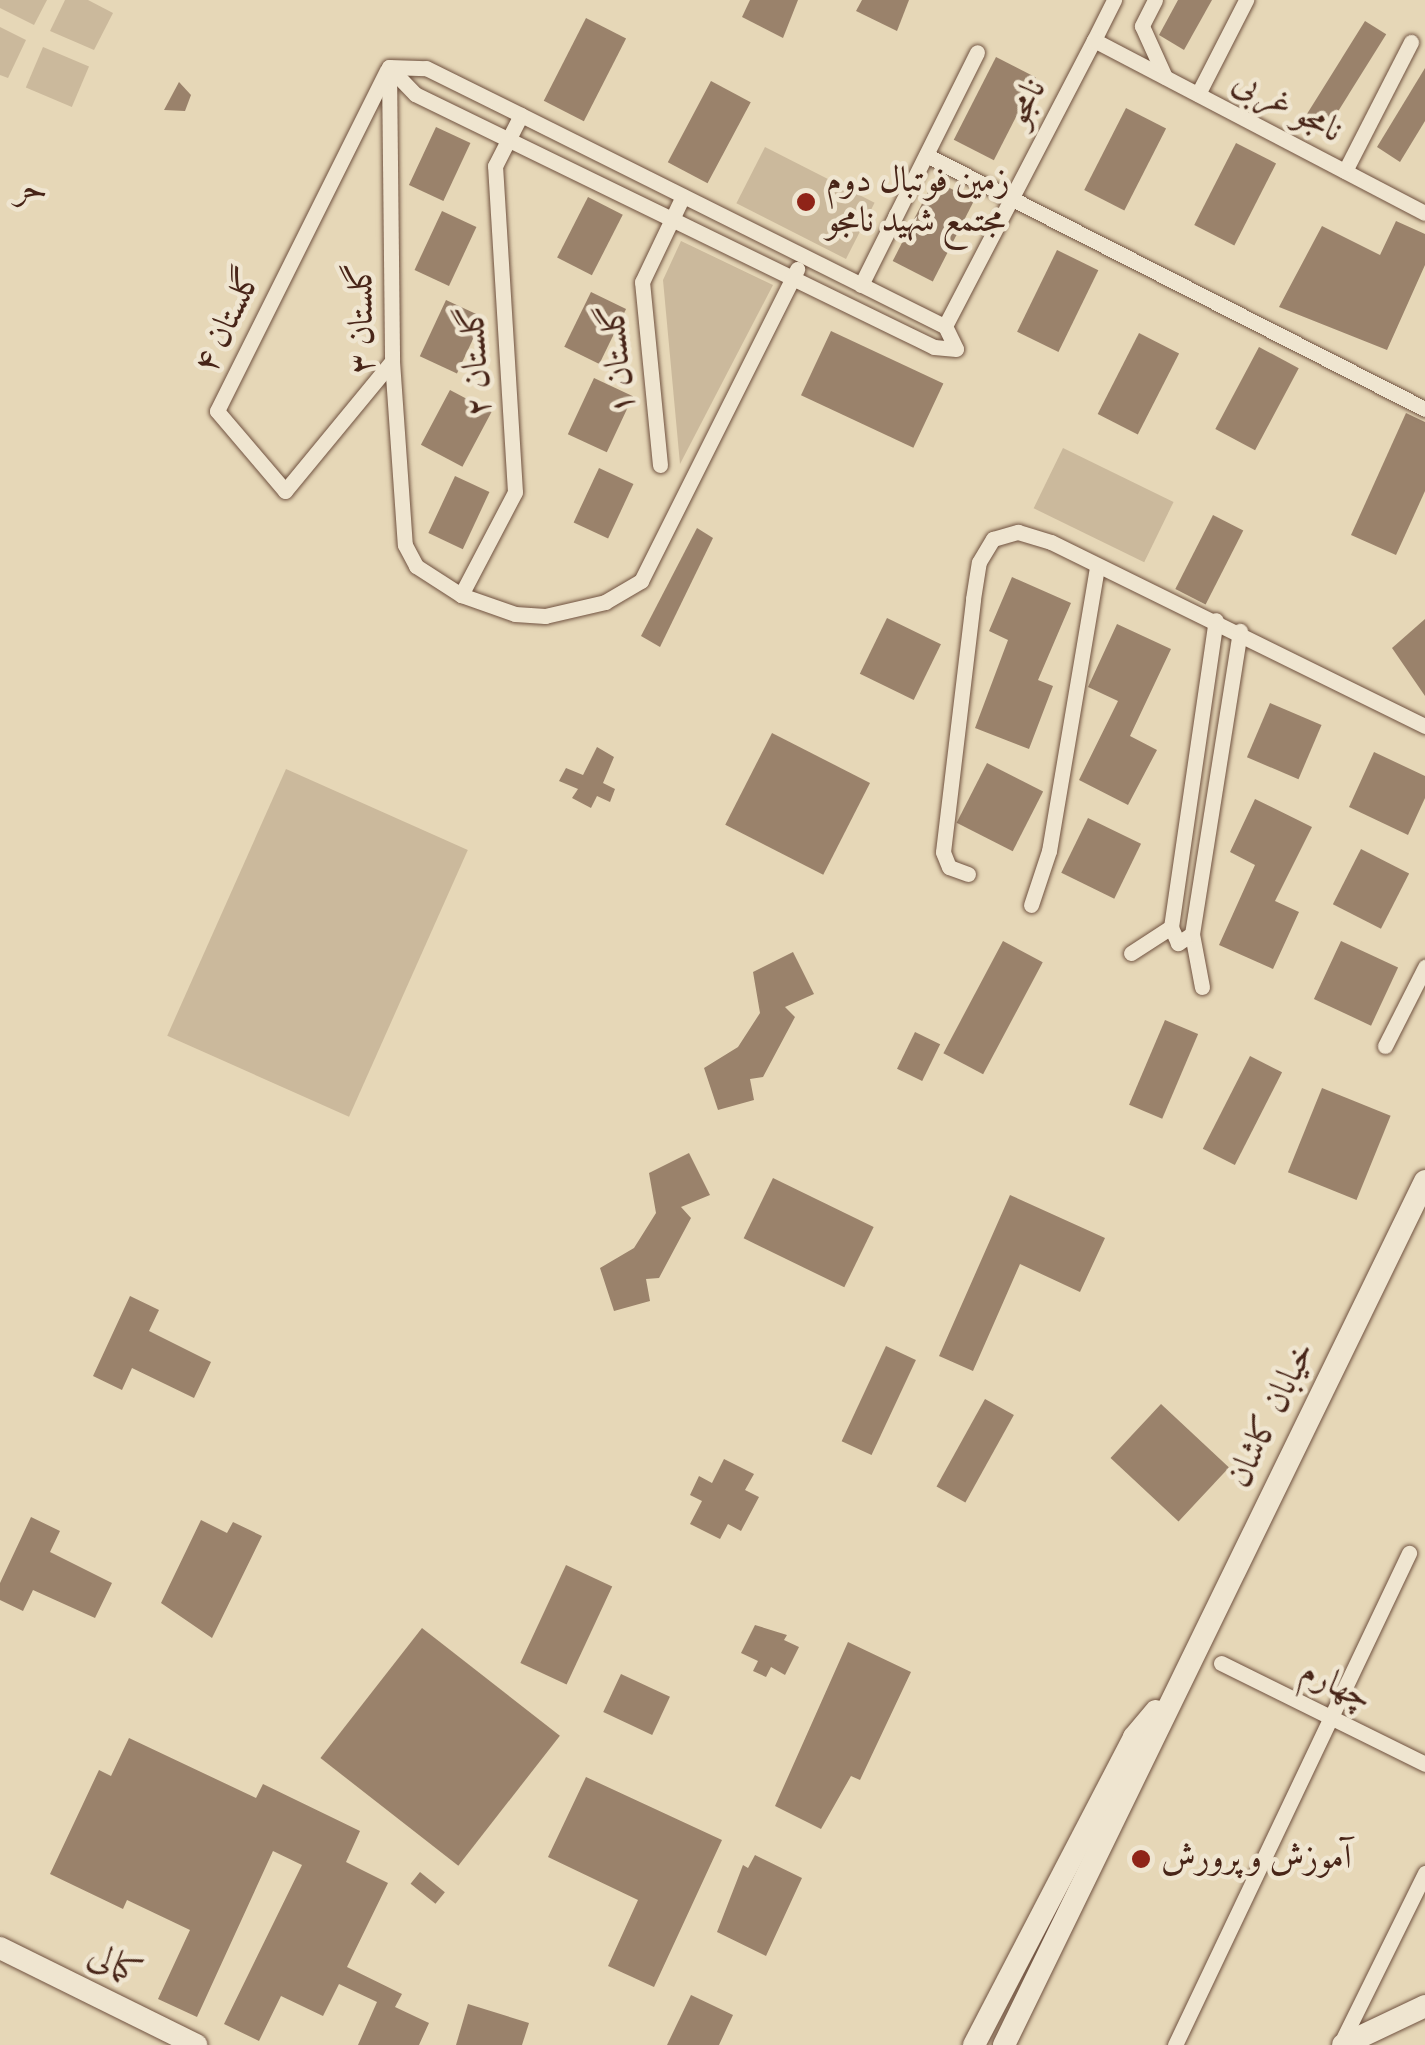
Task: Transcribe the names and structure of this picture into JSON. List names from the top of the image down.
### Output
{
  "streets": {
    "street": [
      "نامجو",
      "نامجو غربی",
      "گلستان ۳",
      "گلستان ۴",
      "گلستان ۱",
      "گلستان ۲",
      "خیابان کاشان",
      "چهارم",
      "کمالی"
    ]
  },
  "crossings": [
    ["نامجو", "نامجو غربی"],
    ["گلستان ۳", "گلستان ۴"],
    ["گلستان ۳", "گلستان ۲"]
  ],
  "districts": ["حر"],
  "places": ["زمین فوتبال دوم مجتمع شهید نامجو", "آموزش و پرورش"]
}
